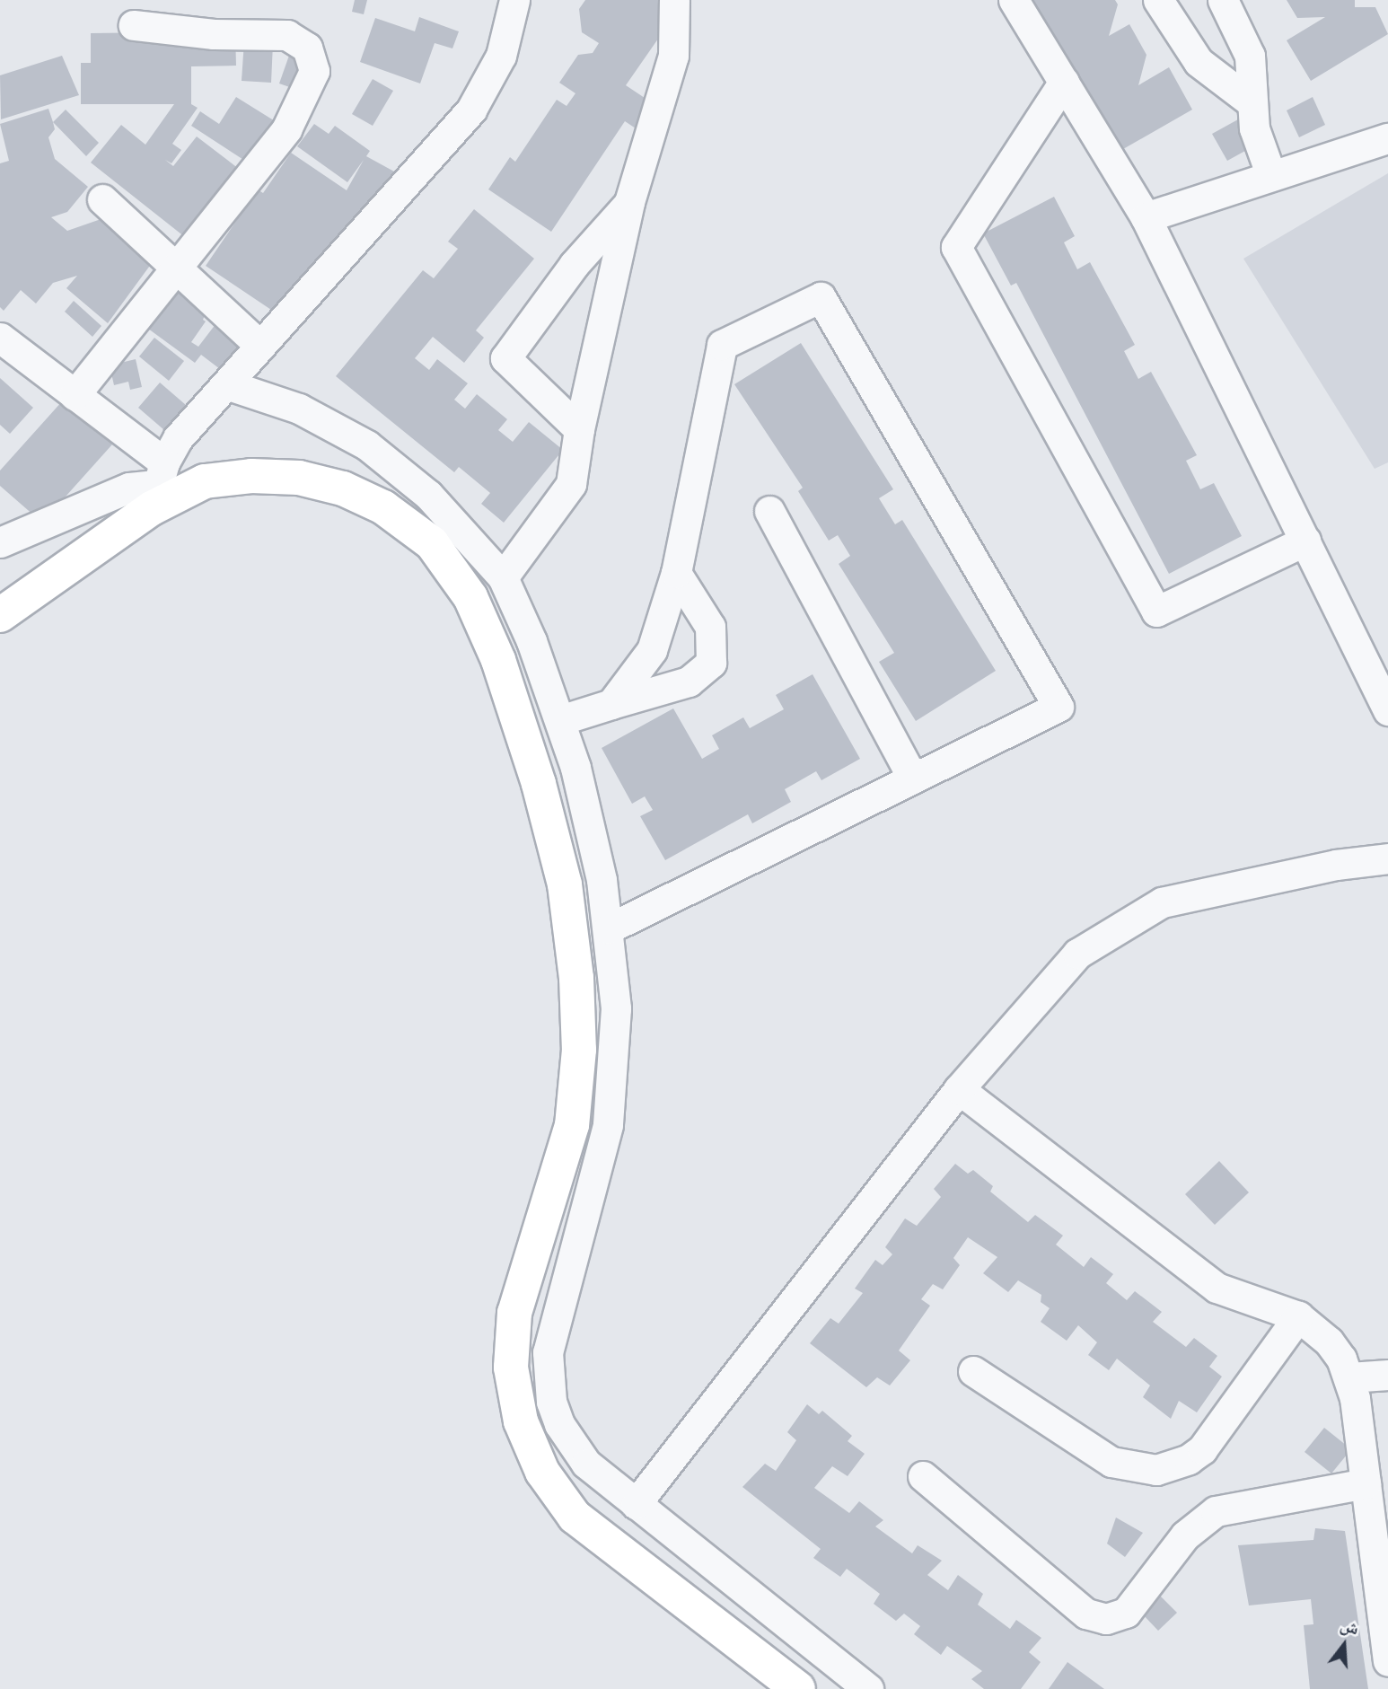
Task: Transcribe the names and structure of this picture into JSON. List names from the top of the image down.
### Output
{
  "north": "top"
}
